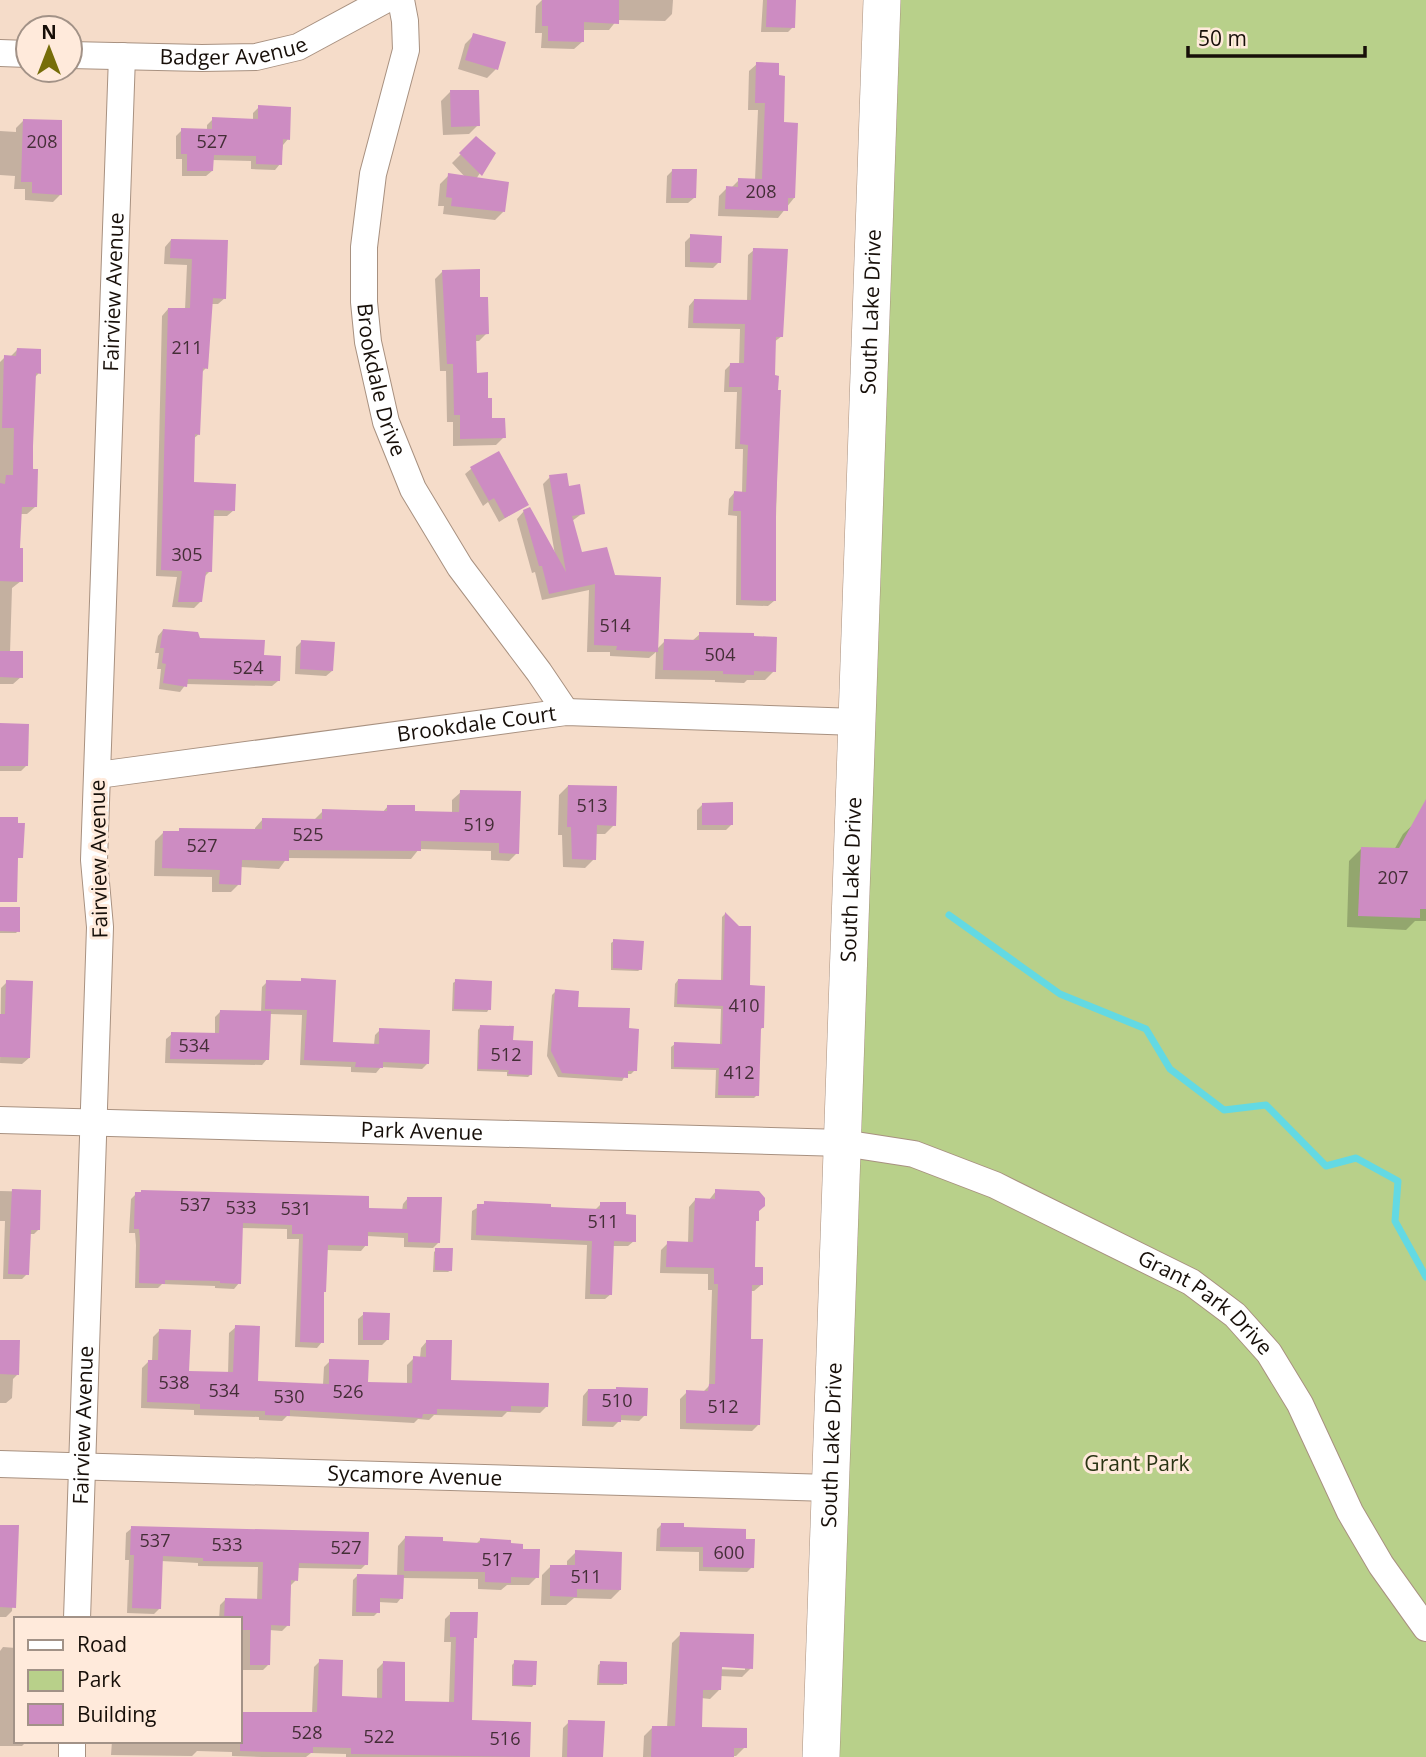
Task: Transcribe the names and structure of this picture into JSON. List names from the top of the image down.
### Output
{
  "streets": {
    "street": [
      "Badger Avenue",
      "Fairview Avenue",
      "South Lake Drive",
      "Brookdale Drive",
      "Brookdale Court",
      "Park Avenue",
      "Grant Park Drive",
      "Sycamore Avenue"
    ]
  },
  "crossings": [
    ["Badger Avenue", "Fairview Avenue"],
    ["Fairview Avenue", "Brookdale Court"],
    ["Fairview Avenue", "Park Avenue"],
    ["Fairview Avenue", "Sycamore Avenue"],
    ["South Lake Drive", "Brookdale Court"],
    ["South Lake Drive", "Park Avenue"],
    ["South Lake Drive", "Grant Park Drive"],
    ["South Lake Drive", "Sycamore Avenue"],
    ["Brookdale Drive", "Brookdale Court"],
    ["Park Avenue", "Grant Park Drive"]
  ],
  "parks": ["Grant Park"],
  "house_numbers": [
    "208",
    "527",
    "208",
    "211",
    "305",
    "514",
    "504",
    "524",
    "513",
    "519",
    "525",
    "527",
    "207",
    "410",
    "534",
    "512",
    "412",
    "537",
    "533",
    "531",
    "511",
    "538",
    "534",
    "526",
    "530",
    "510",
    "512",
    "537",
    "533",
    "527",
    "600",
    "517",
    "511",
    "528",
    "522",
    "516"
  ],
  "legend": ["Road", "Park", "Building"],
  "scale_bar": "50 m",
  "north": "top"
}
